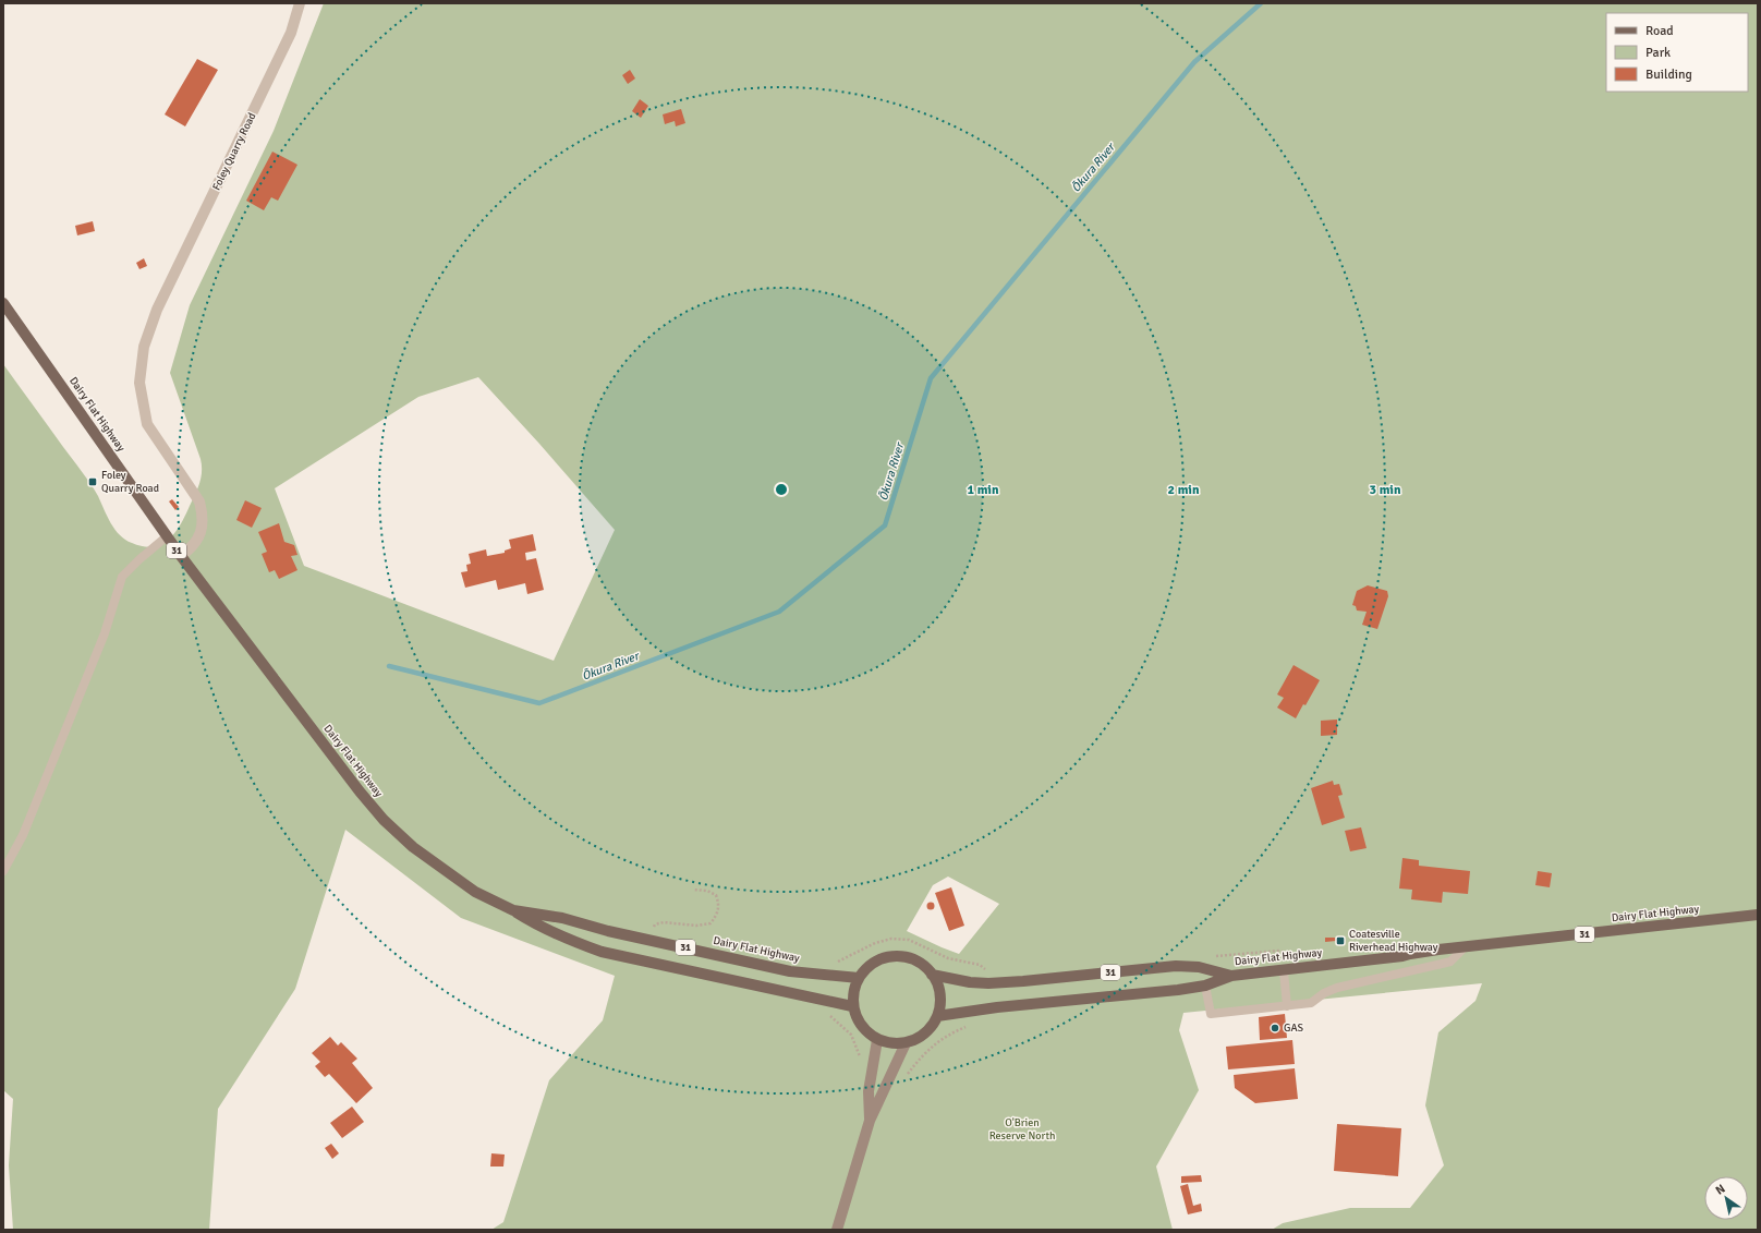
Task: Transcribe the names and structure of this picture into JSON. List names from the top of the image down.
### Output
{
  "streets": {
    "main road": ["Dairy Flat Highway", "31"],
    "street": ["Foley Quarry Road"]
  },
  "crossings": [
    ["Foley Quarry Road", "Dairy Flat Highway"]
  ],
  "water": ["Ōkura River"],
  "parks": ["O'Brien Reserve North"],
  "places": {
    "transit": ["Foley Quarry Road", "Coatesville Riverhead Highway"],
    "other": ["GAS"]
  },
  "legend": ["Road", "Park", "Building"],
  "north": "top left",
  "rings": ["1 min", "2 min", "3 min"]
}
